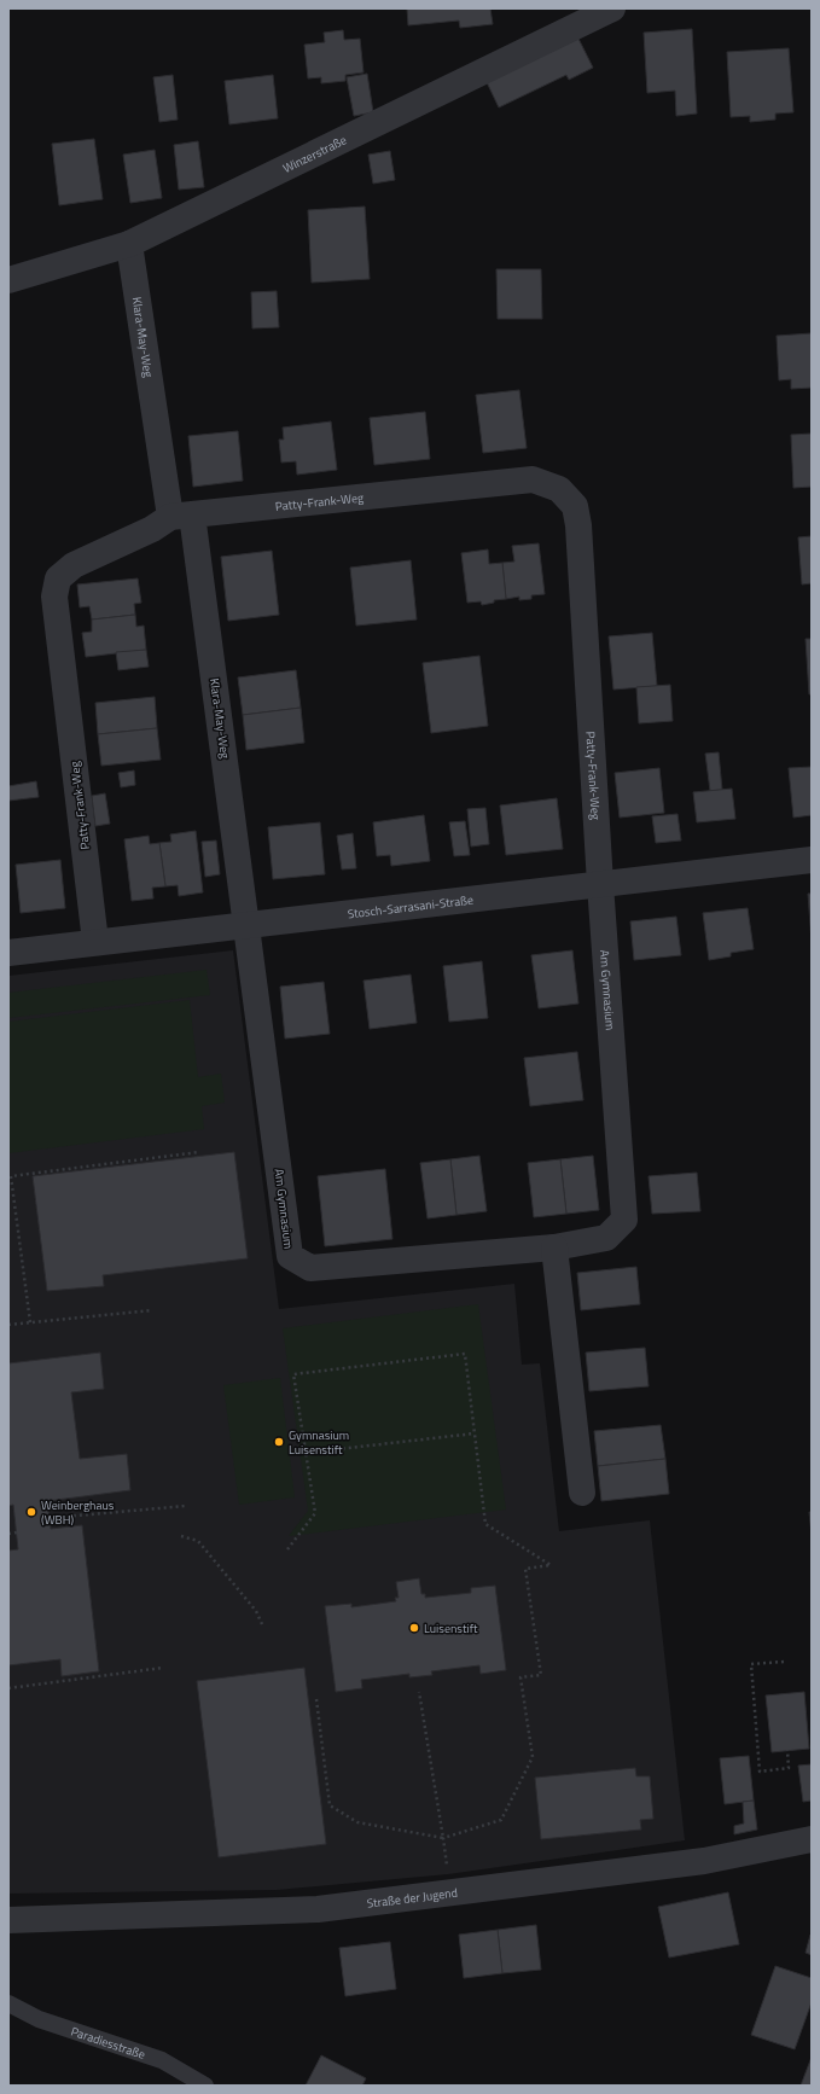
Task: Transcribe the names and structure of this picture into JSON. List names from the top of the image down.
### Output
{
  "streets": {
    "street": [
      "Winzerstraße",
      "Klara-May-Weg",
      "Patty-Frank-Weg",
      "Stosch-Sarrasani-Straße",
      "Am Gymnasium",
      "Straße der Jugend"
    ],
    "lane": ["Paradiesstraße"]
  },
  "crossings": [
    ["Winzerstraße", "Klara-May-Weg"],
    ["Klara-May-Weg", "Patty-Frank-Weg"],
    ["Klara-May-Weg", "Stosch-Sarrasani-Straße"],
    ["Klara-May-Weg", "Am Gymnasium"],
    ["Patty-Frank-Weg", "Stosch-Sarrasani-Straße"],
    ["Patty-Frank-Weg", "Am Gymnasium"],
    ["Stosch-Sarrasani-Straße", "Am Gymnasium"]
  ],
  "places": ["Gymnasium Luisenstift", "Weinberghaus (WBH)", "Luisenstift"]
}
